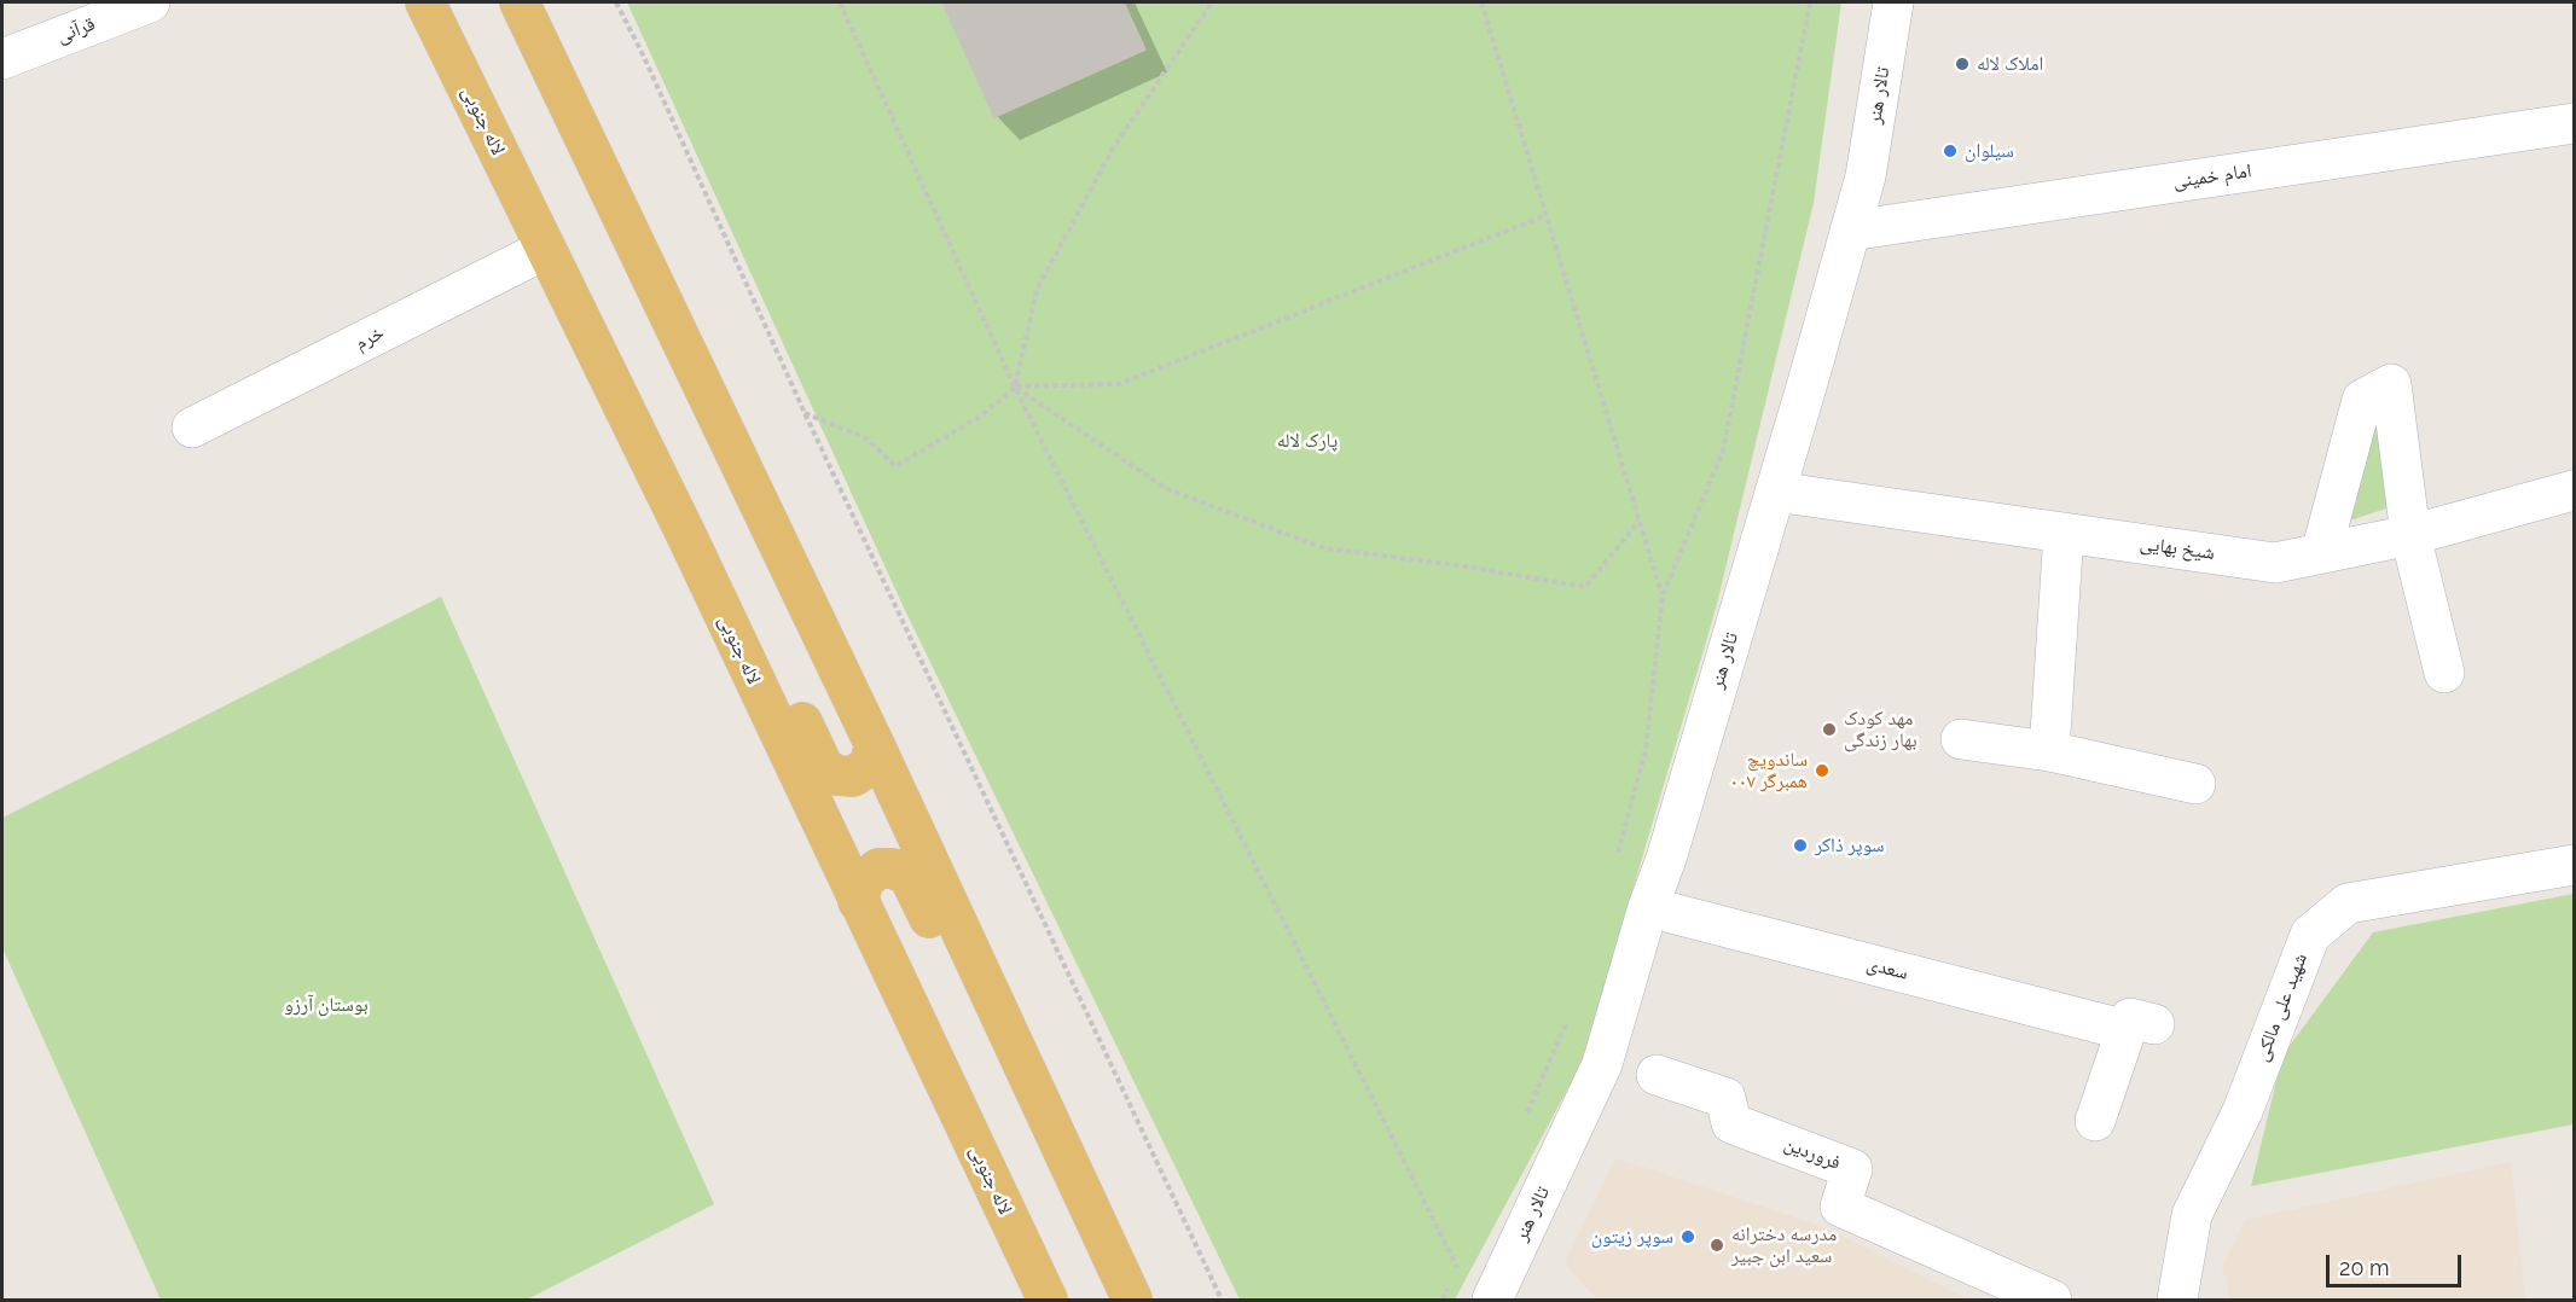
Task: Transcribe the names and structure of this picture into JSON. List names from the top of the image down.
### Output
{
  "streets": {
    "main road": ["لاله جنوبی"],
    "street": [
      "قرآنی",
      "تالار هنر",
      "امام خمینی",
      "خرم",
      "شیخ بهایی",
      "سعدی",
      "شهید علی مالکی",
      "فروردین"
    ]
  },
  "crossings": [
    ["تالار هنر", "امام خمینی"],
    ["تالار هنر", "شیخ بهایی"],
    ["تالار هنر", "سعدی"],
    ["لاله جنوبی", "خرم"]
  ],
  "parks": ["پارک لاله", "بوستان آرزو"],
  "places": [
    "املاک لاله",
    "سیلوان",
    "مهد کودک بهار زندگی",
    "ساندویچ همبرگر ۰۰۷",
    "سوپر ذاکر",
    "سوپر زیتون",
    "مدرسه دخترانه سعید ابن جبیر"
  ],
  "scale_bar": "20 m"
}
